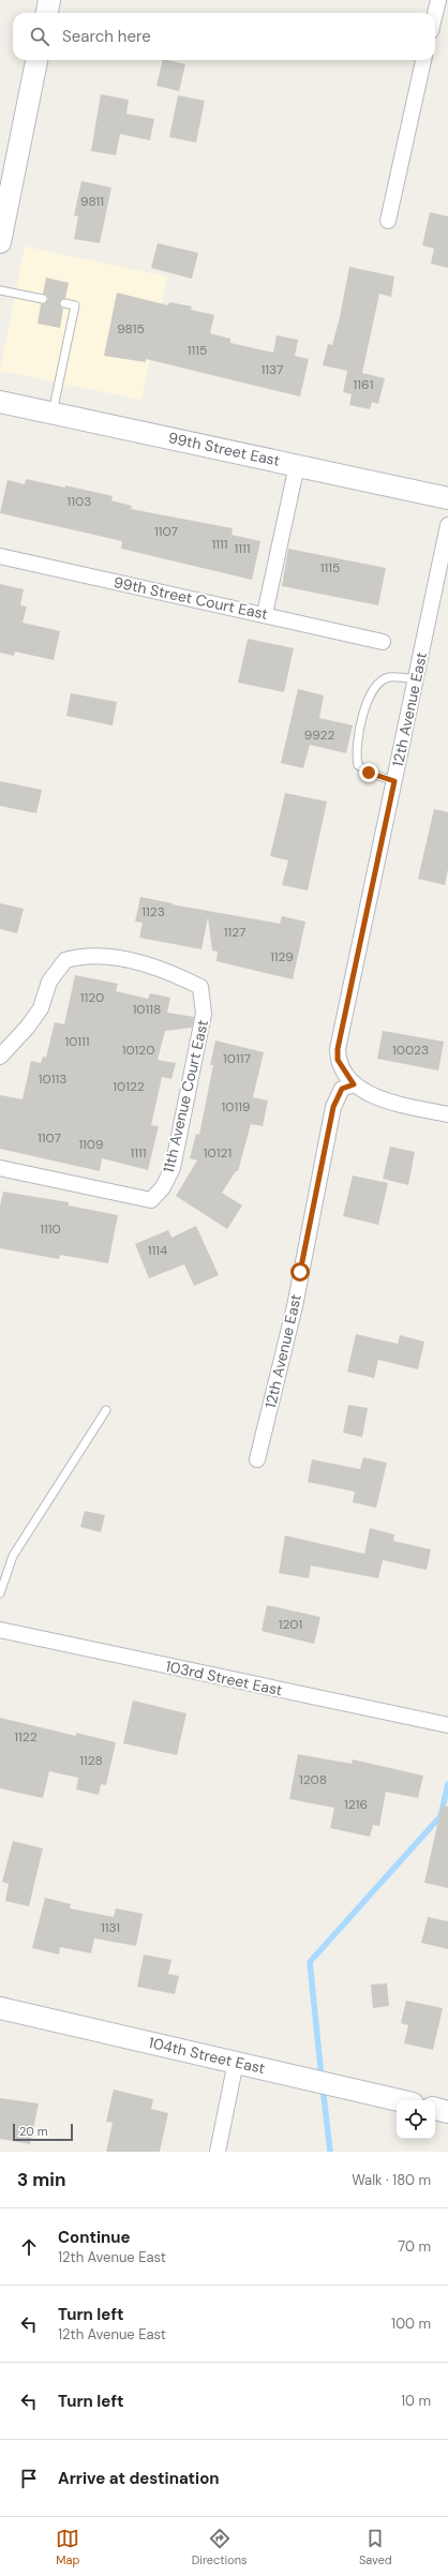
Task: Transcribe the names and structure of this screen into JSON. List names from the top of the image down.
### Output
{
  "streets": {
    "street": [
      "99th Street East",
      "99th Street Court East",
      "12th Avenue East",
      "11th Avenue Court East",
      "103rd Street East",
      "104th Street East"
    ]
  },
  "house_numbers": [
    "9811",
    "9815",
    "1115",
    "1137",
    "1161",
    "1103",
    "1107",
    "1111",
    "1111",
    "1115",
    "9922",
    "1123",
    "1127",
    "1129",
    "1120",
    "10118",
    "10111",
    "10120",
    "10023",
    "10117",
    "10113",
    "10122",
    "10119",
    "1107",
    "1109",
    "1111",
    "10121",
    "1110",
    "1114",
    "1201",
    "1122",
    "1128",
    "1208",
    "1216",
    "1131"
  ],
  "scale_bar": "20 m",
  "page": {
    "search": "Search here",
    "scale": "20 m",
    "heading": ["3 min", "Walk · 180 m"],
    "list": [
      ["Continue", "12th Avenue East", "70 m"],
      ["Turn left", "12th Avenue East", "100 m"],
      ["Turn left", "10 m"],
      "Arrive at destination"
    ],
    "nav": ["Map", "Directions", "Saved"]
  }
}
